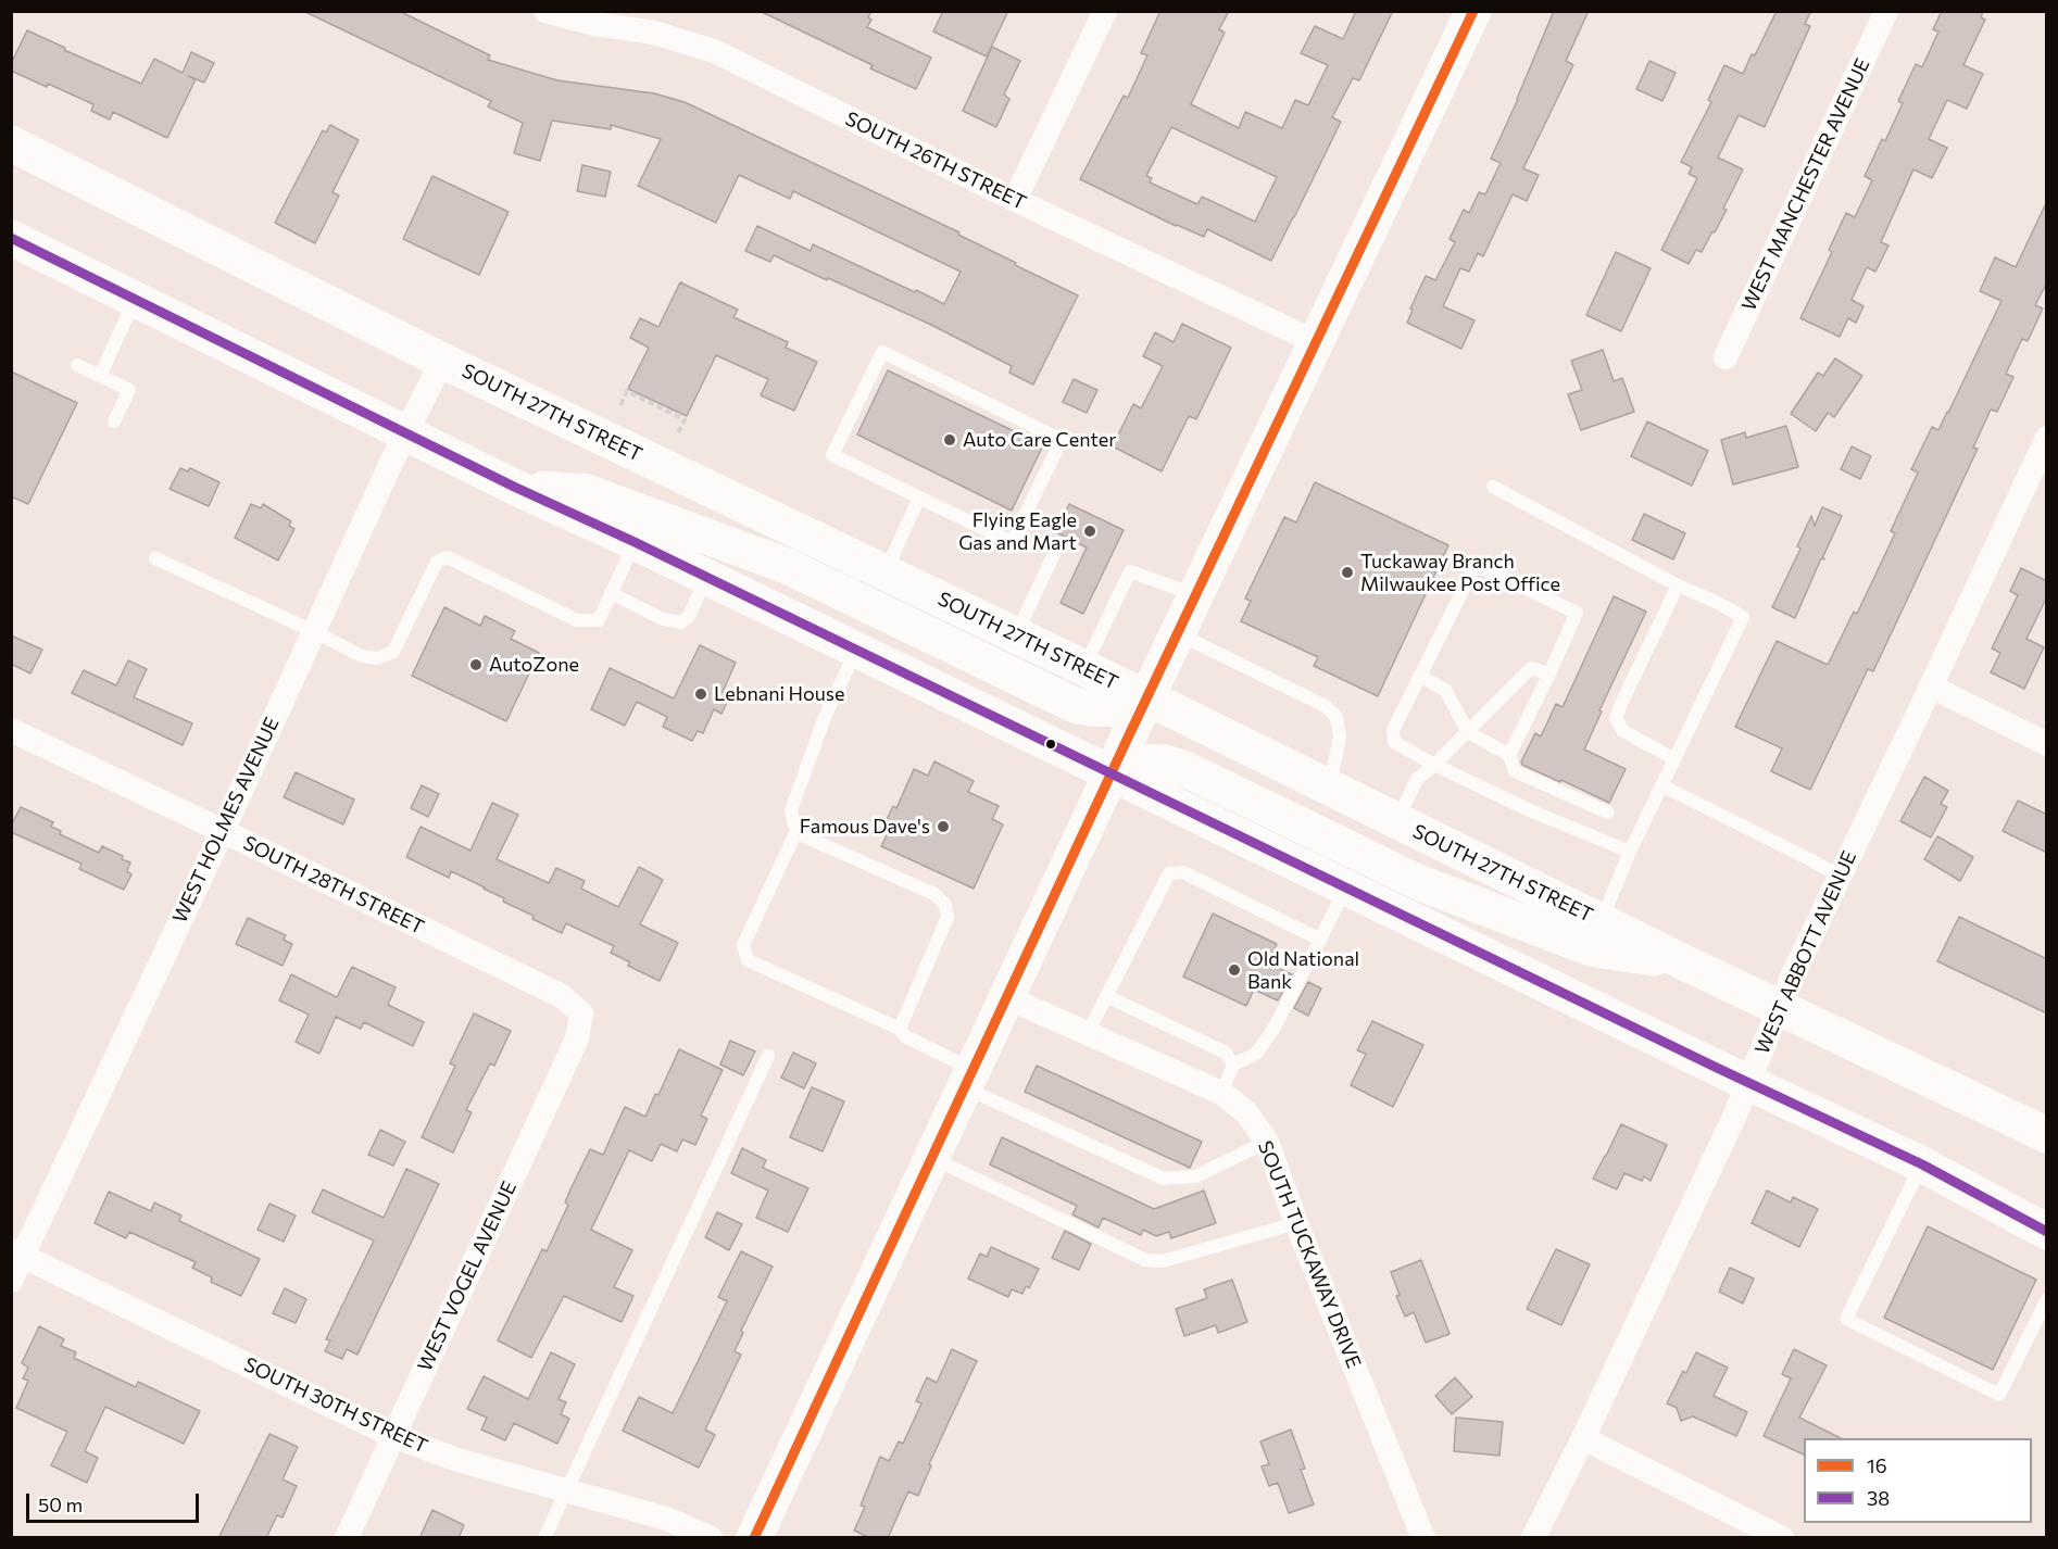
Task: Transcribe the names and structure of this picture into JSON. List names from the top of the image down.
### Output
{
  "streets": {
    "main road": ["SOUTH 27TH STREET"],
    "street": [
      "SOUTH 26TH STREET",
      "WEST MANCHESTER AVENUE",
      "WEST HOLMES AVENUE",
      "SOUTH 28TH STREET",
      "WEST ABBOTT AVENUE",
      "SOUTH TUCKAWAY DRIVE",
      "WEST VOGEL AVENUE",
      "SOUTH 30TH STREET"
    ]
  },
  "crossings": [
    ["SOUTH 27TH STREET", "WEST HOLMES AVENUE"],
    ["SOUTH 27TH STREET", "WEST ABBOTT AVENUE"],
    ["WEST HOLMES AVENUE", "SOUTH 28TH STREET"],
    ["WEST HOLMES AVENUE", "SOUTH 30TH STREET"],
    ["SOUTH 28TH STREET", "WEST VOGEL AVENUE"],
    ["WEST VOGEL AVENUE", "SOUTH 30TH STREET"]
  ],
  "places": [
    "Auto Care Center",
    "Flying Eagle Gas and Mart",
    "Tuckaway Branch Milwaukee Post Office",
    "AutoZone",
    "Lebnani House",
    "Famous Dave's",
    "Old National Bank"
  ],
  "lines": ["transit line 16", "transit line 38"],
  "legend": ["16", "38"],
  "scale_bar": "50 m"
}
